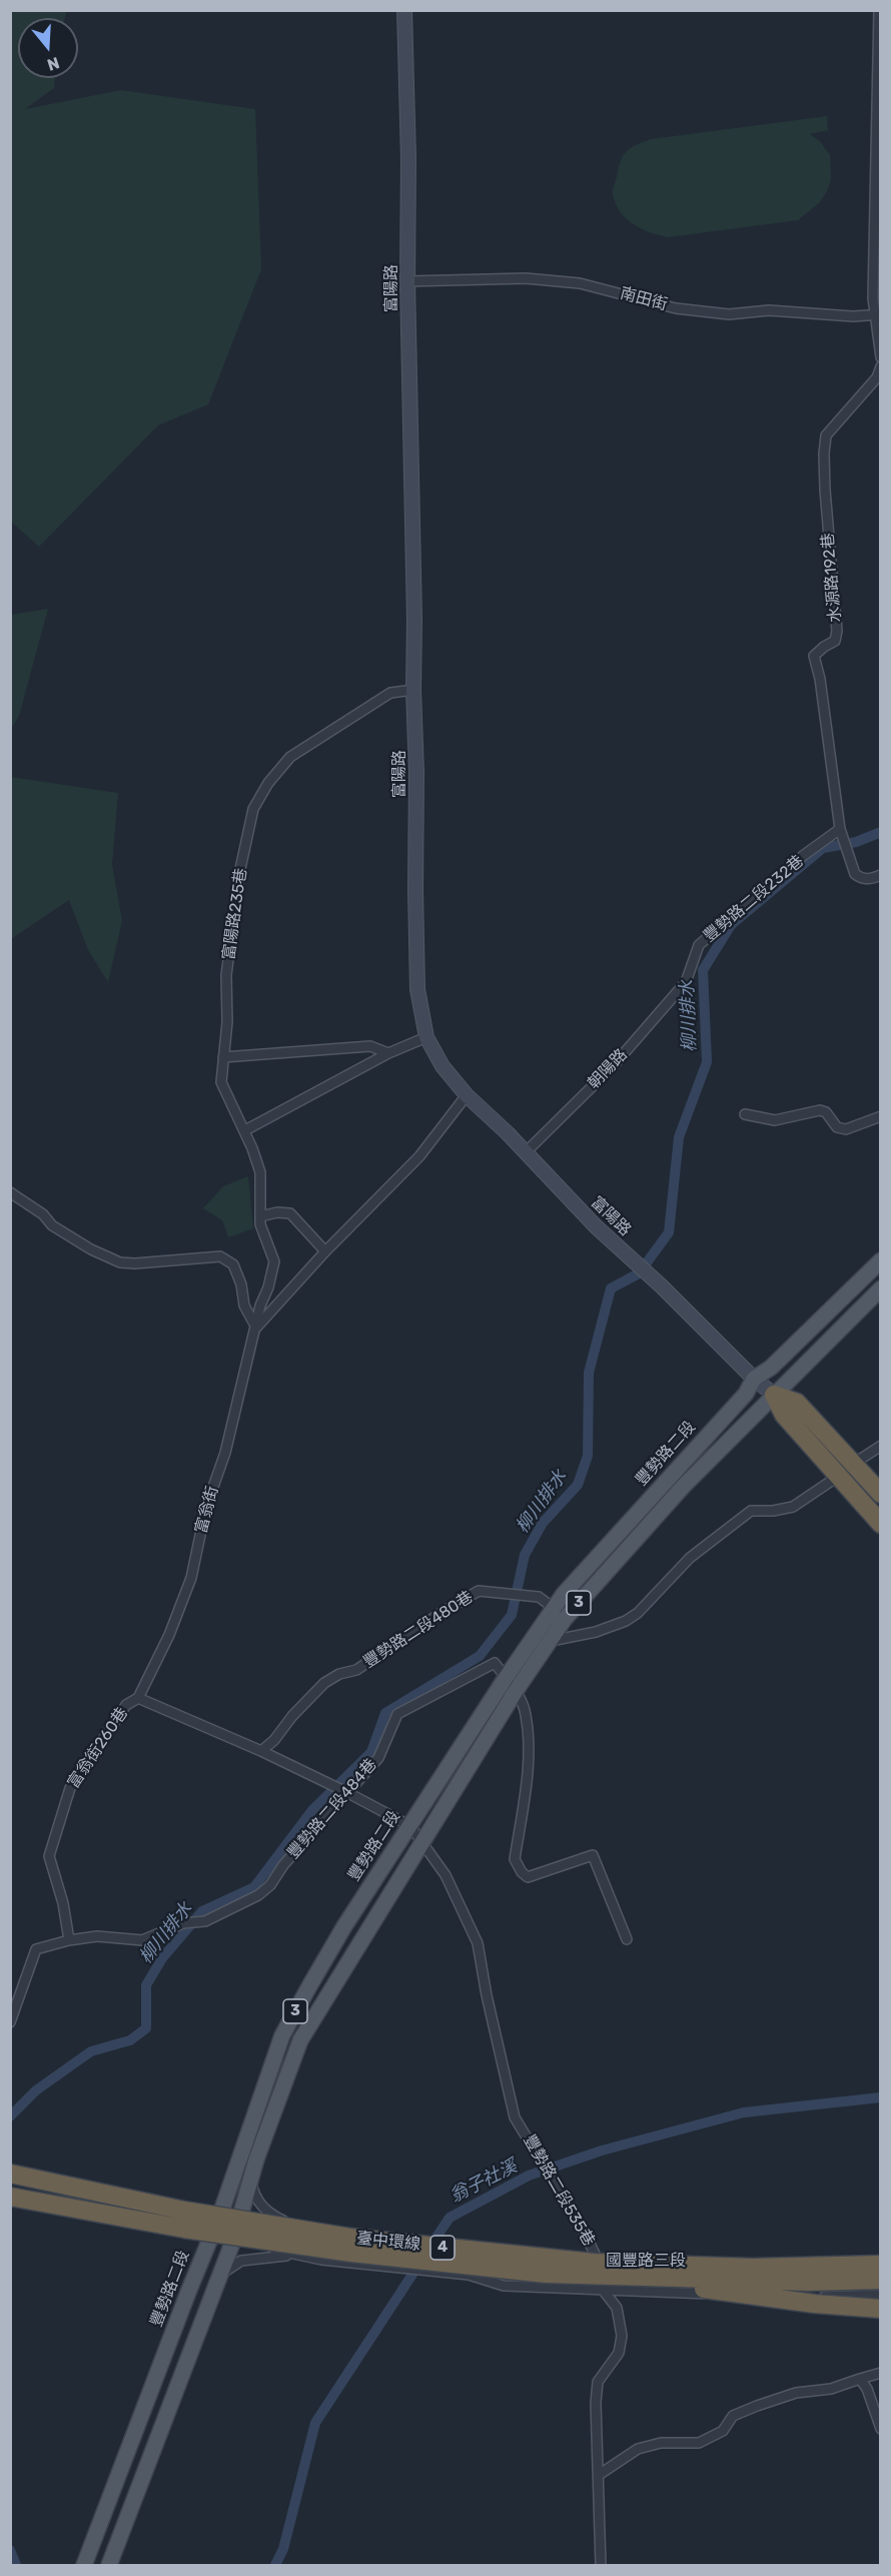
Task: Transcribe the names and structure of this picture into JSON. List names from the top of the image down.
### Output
{
  "streets": {
    "highway": ["臺中環線", "4"],
    "main road": ["豐勢路二段", "3"],
    "street": [
      "富陽路",
      "南田街",
      "水源路192巷",
      "豐勢路二段232巷",
      "富陽路235巷",
      "朝陽路",
      "富翁街",
      "豐勢路二段480巷",
      "富翁街260巷",
      "豐勢路二段484巷",
      "豐勢路二段535巷",
      "國豐路三段"
    ]
  },
  "crossings": [
    ["富陽路", "南田街"],
    ["富陽路", "富陽路235巷"],
    ["富陽路", "朝陽路"],
    ["富陽路", "豐勢路二段"],
    ["富陽路", "富翁街"],
    ["水源路192巷", "豐勢路二段232巷"],
    ["豐勢路二段232巷", "朝陽路"],
    ["富陽路235巷", "富翁街"],
    ["豐勢路二段", "豐勢路二段480巷"],
    ["豐勢路二段", "豐勢路二段484巷"],
    ["豐勢路二段", "豐勢路二段535巷"],
    ["豐勢路二段", "國豐路三段"],
    ["富翁街", "富翁街260巷"],
    ["富翁街260巷", "豐勢路二段484巷"],
    ["豐勢路二段535巷", "國豐路三段"],
    ["臺中環線", "國豐路三段"]
  ],
  "water": ["柳川排水", "翁子社溪"],
  "north": "bottom"
}
